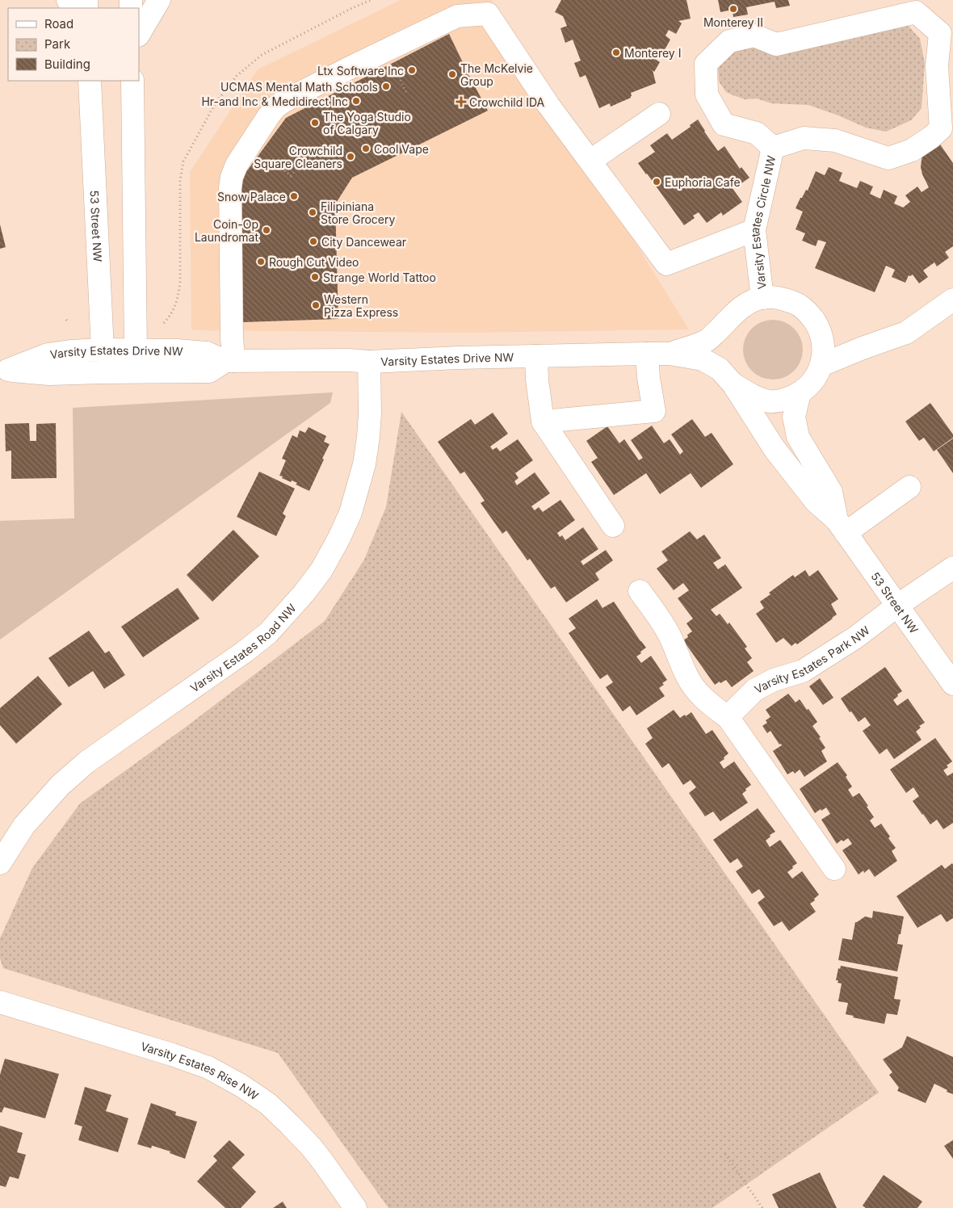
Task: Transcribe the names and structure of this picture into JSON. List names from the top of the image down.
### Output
{
  "streets": {
    "main road": [
      "Varsity Estates Circle NW",
      "53 Street NW",
      "Varsity Estates Drive NW",
      "Varsity Estates Road NW",
      "Varsity Estates Park NW",
      "Varsity Estates Rise NW"
    ]
  },
  "crossings": [
    ["Varsity Estates Circle NW", "Varsity Estates Drive NW"],
    ["53 Street NW", "Varsity Estates Drive NW"],
    ["53 Street NW", "Varsity Estates Park NW"],
    ["Varsity Estates Drive NW", "Varsity Estates Road NW"]
  ],
  "places": {
    "other": [
      "Monterey II",
      "Monterey I",
      "Ltx Software Inc",
      "The McKelvie Group",
      "UCMAS Mental Math Schools",
      "Hr-and Inc & Medidirect Inc",
      "The Yoga Studio of Calgary",
      "Cool Vape",
      "Crowchild Square Cleaners",
      "Euphoria Cafe",
      "Snow Palace",
      "Filipiniana Store Grocery",
      "Coin-Op Laundromat",
      "City Dancewear",
      "Rough Cut Video",
      "Strange World Tattoo",
      "Western Pizza Express"
    ],
    "health": ["Crowchild IDA"]
  },
  "legend": ["Road", "Park", "Building"]
}
